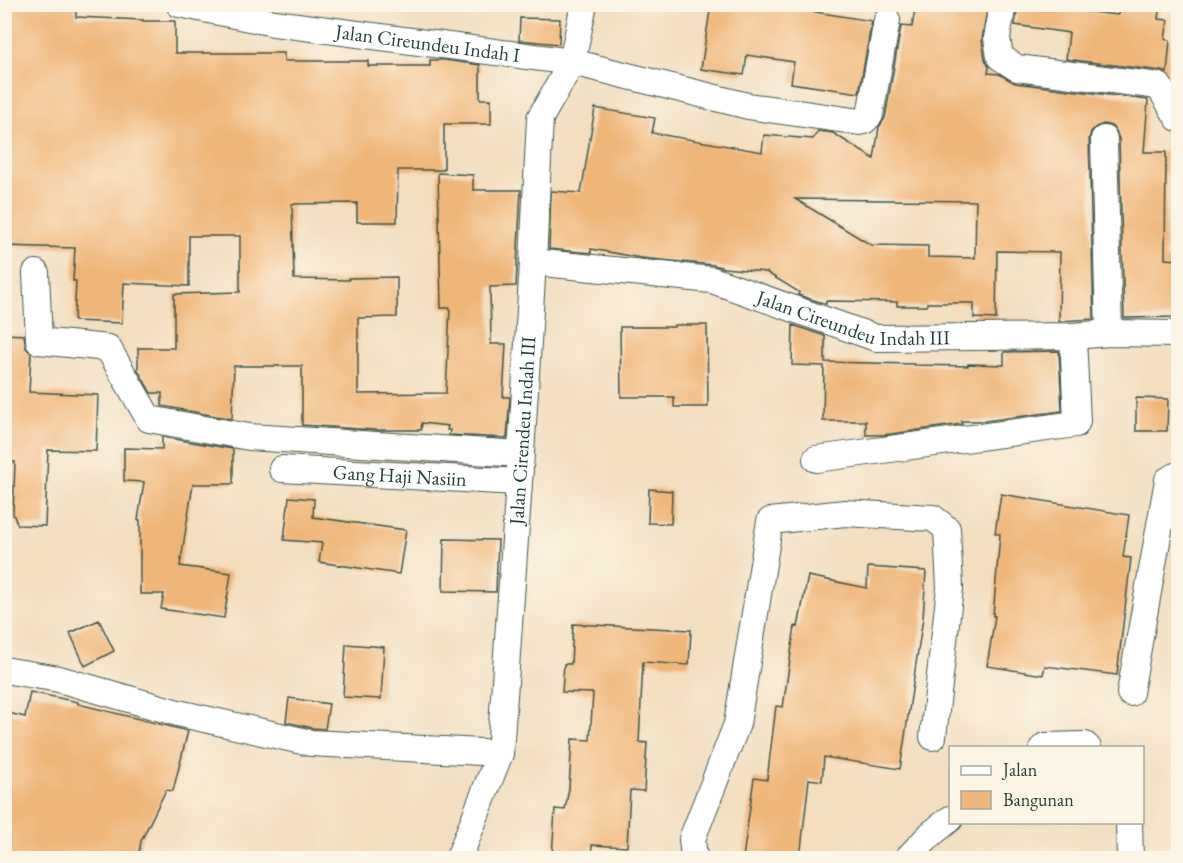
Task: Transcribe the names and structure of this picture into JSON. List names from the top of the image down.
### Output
{
  "streets": {
    "street": [
      "Jalan Cireundeu Indah I",
      "Jalan Cireundeu Indah III",
      "Jalan Cirendeu Indah III",
      "Gang Haji Nasiin"
    ]
  },
  "crossings": [
    ["Jalan Cireundeu Indah I", "Jalan Cirendeu Indah III"],
    ["Jalan Cireundeu Indah III", "Jalan Cirendeu Indah III"],
    ["Jalan Cirendeu Indah III", "Gang Haji Nasiin"]
  ],
  "legend": ["Jalan", "Bangunan"]
}
